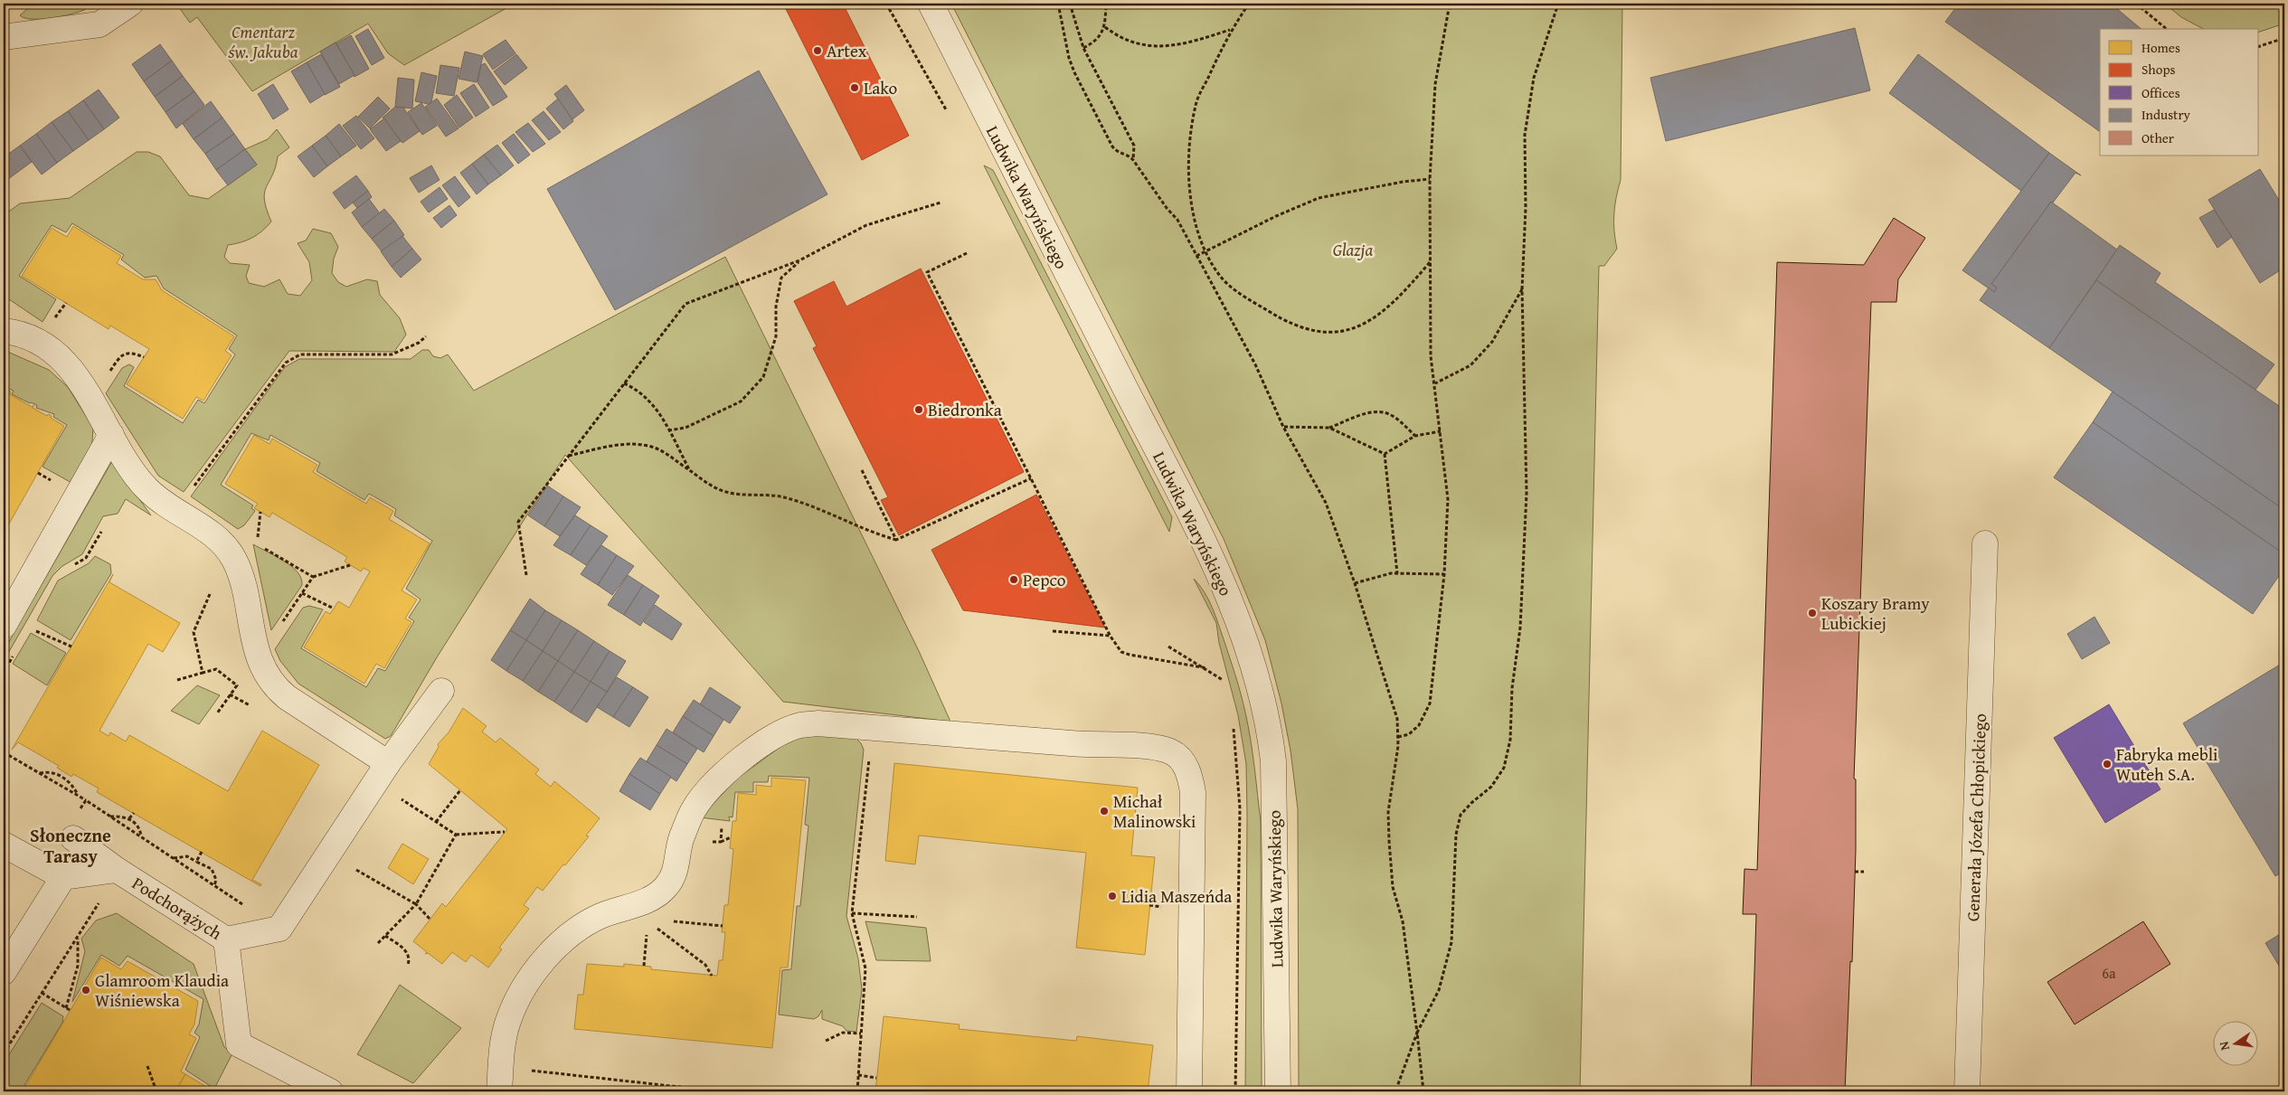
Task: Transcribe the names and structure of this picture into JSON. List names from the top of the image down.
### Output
{
  "streets": {
    "street": ["Ludwika Waryńskiego", "Generała Józefa Chłopickiego", "Podchorążych"]
  },
  "districts": ["Słoneczne Tarasy"],
  "parks": ["Cmentarz św. Jakuba", "Glazja"],
  "places": [
    "Artex",
    "Lako",
    "Biedronka",
    "Pepco",
    "Koszary Bramy Lubickiej",
    "Fabryka mebli Wuteh S.A.",
    "Michał Malinowski",
    "Lidia Maszeńda",
    "Glamroom Klaudia Wiśniewska"
  ],
  "house_numbers": ["6a"],
  "legend": [
    "Homes",
    "Shops",
    "Offices",
    "Industry",
    "Other"
  ],
  "north": "left"
}
